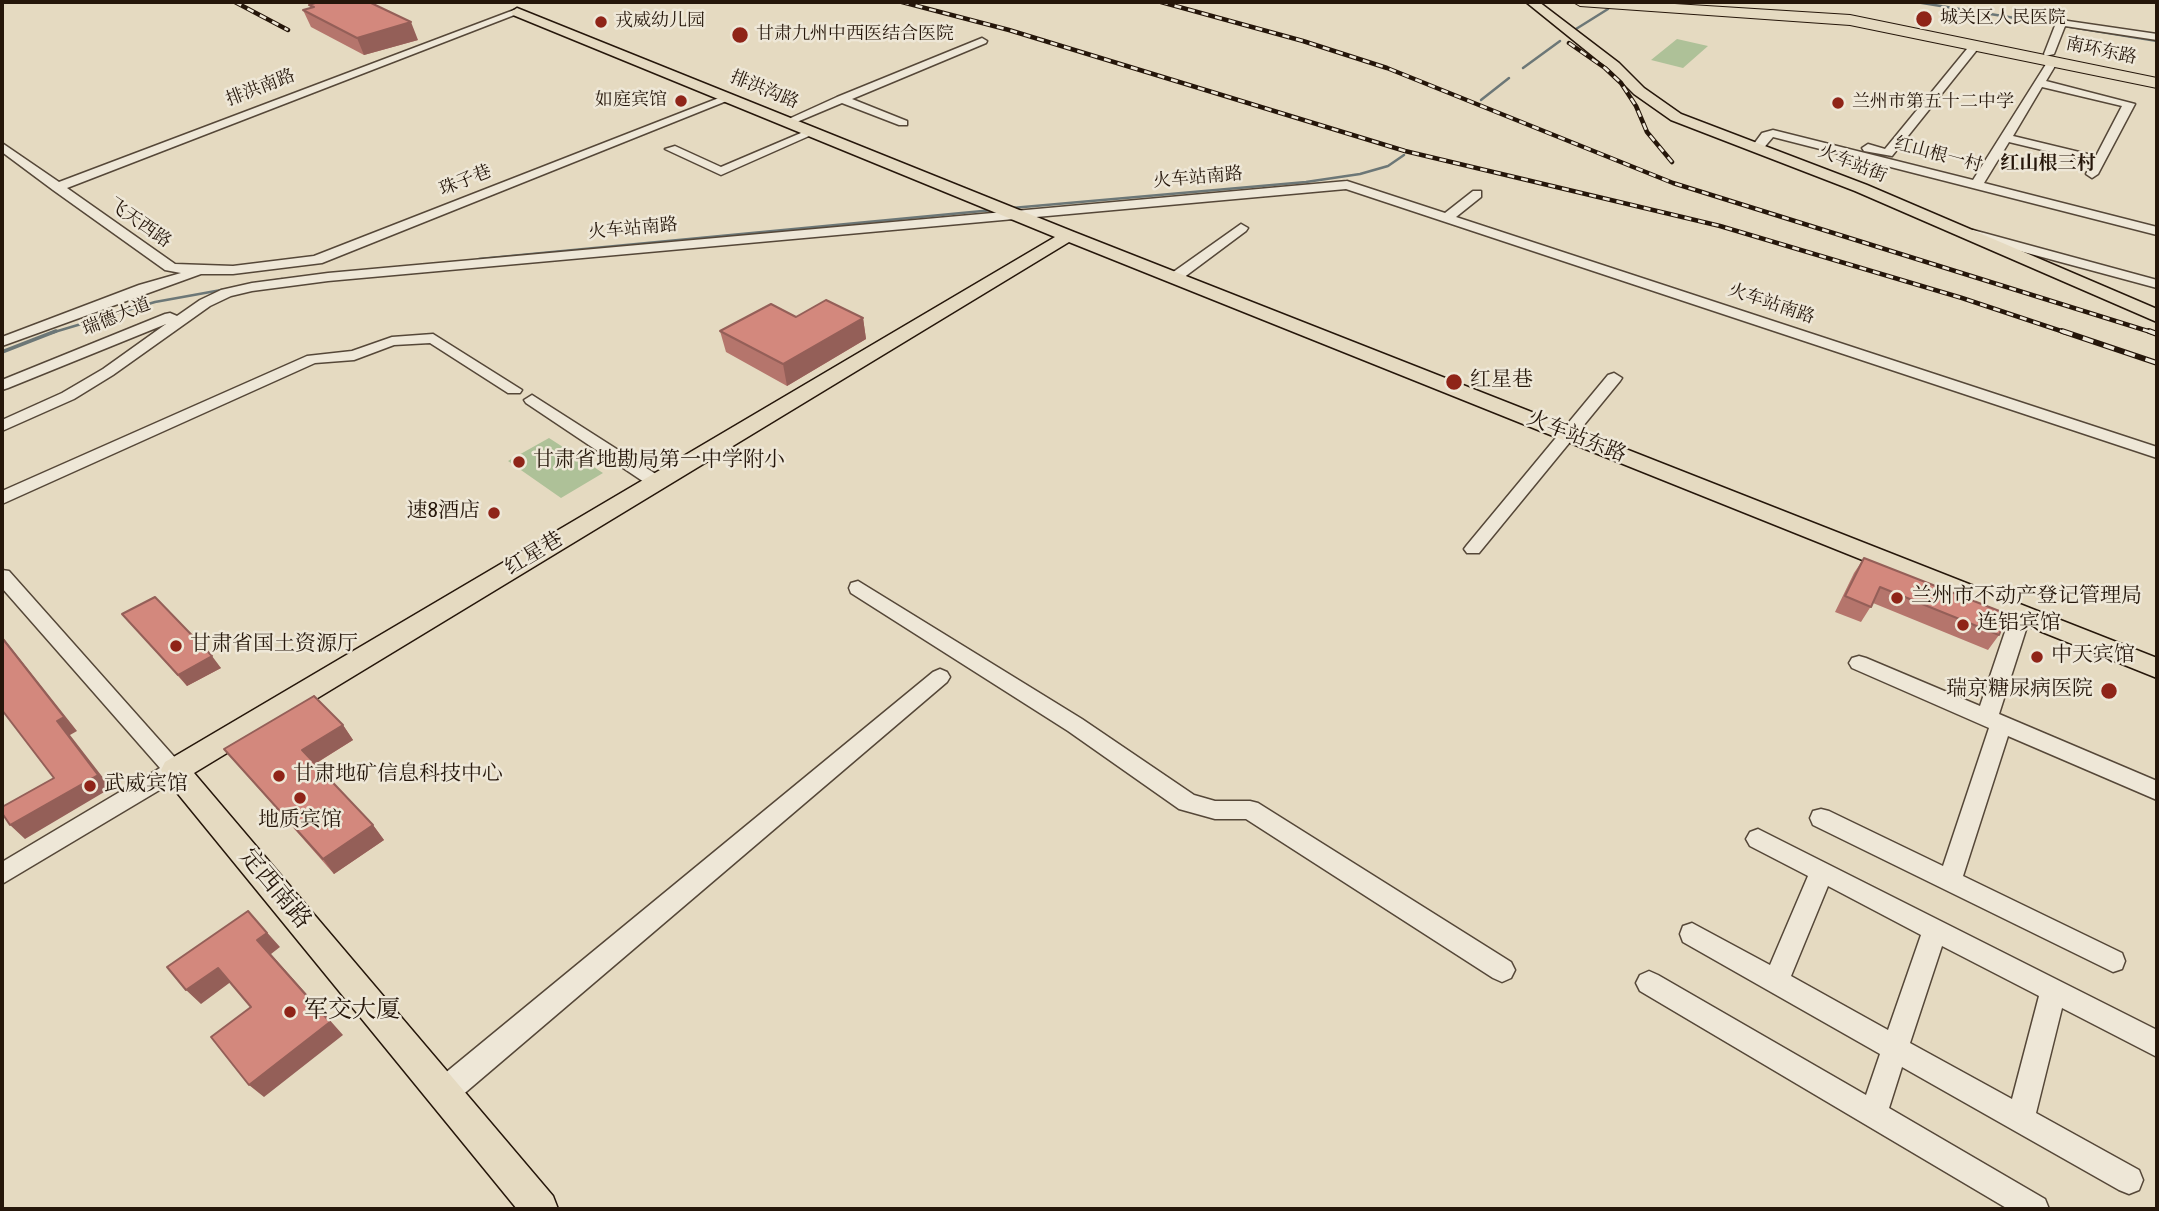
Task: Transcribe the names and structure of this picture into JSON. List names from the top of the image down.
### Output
{
  "streets": {
    "highway": ["南环东路"],
    "main road": [
      "排洪沟路",
      "火车站街",
      "火车站东路",
      "红星巷",
      "定西南路"
    ],
    "street": [
      "排洪南路",
      "红山根一村",
      "火车站南路",
      "珠子巷",
      "飞天西路",
      "瑞德大道"
    ]
  },
  "crossings": [
    ["排洪南路", "排洪沟路"],
    ["排洪南路", "飞天西路"],
    ["排洪沟路", "珠子巷"],
    ["排洪沟路", "火车站东路"],
    ["红山根一村", "火车站街"],
    ["火车站南路", "瑞德大道"],
    ["火车站南路", "火车站东路"],
    ["珠子巷", "飞天西路"],
    ["珠子巷", "瑞德大道"],
    ["飞天西路", "瑞德大道"],
    ["火车站东路", "红星巷"],
    ["红星巷", "定西南路"]
  ],
  "districts": ["红山根三村"],
  "places": [
    "城关区人民医院",
    "戎威幼儿园",
    "甘肃九州中西医结合医院",
    "如庭宾馆",
    "兰州市第五十二中学",
    "红星巷",
    "甘肃省地勘局第一中学附小",
    "速8酒店",
    "兰州市不动产登记管理局",
    "连铝宾馆",
    "甘肃省国土资源厅",
    "中天宾馆",
    "瑞京糖尿病医院",
    "甘肃地矿信息科技中心",
    "武威宾馆",
    "地质宾馆",
    "军交大厦"
  ]
}
